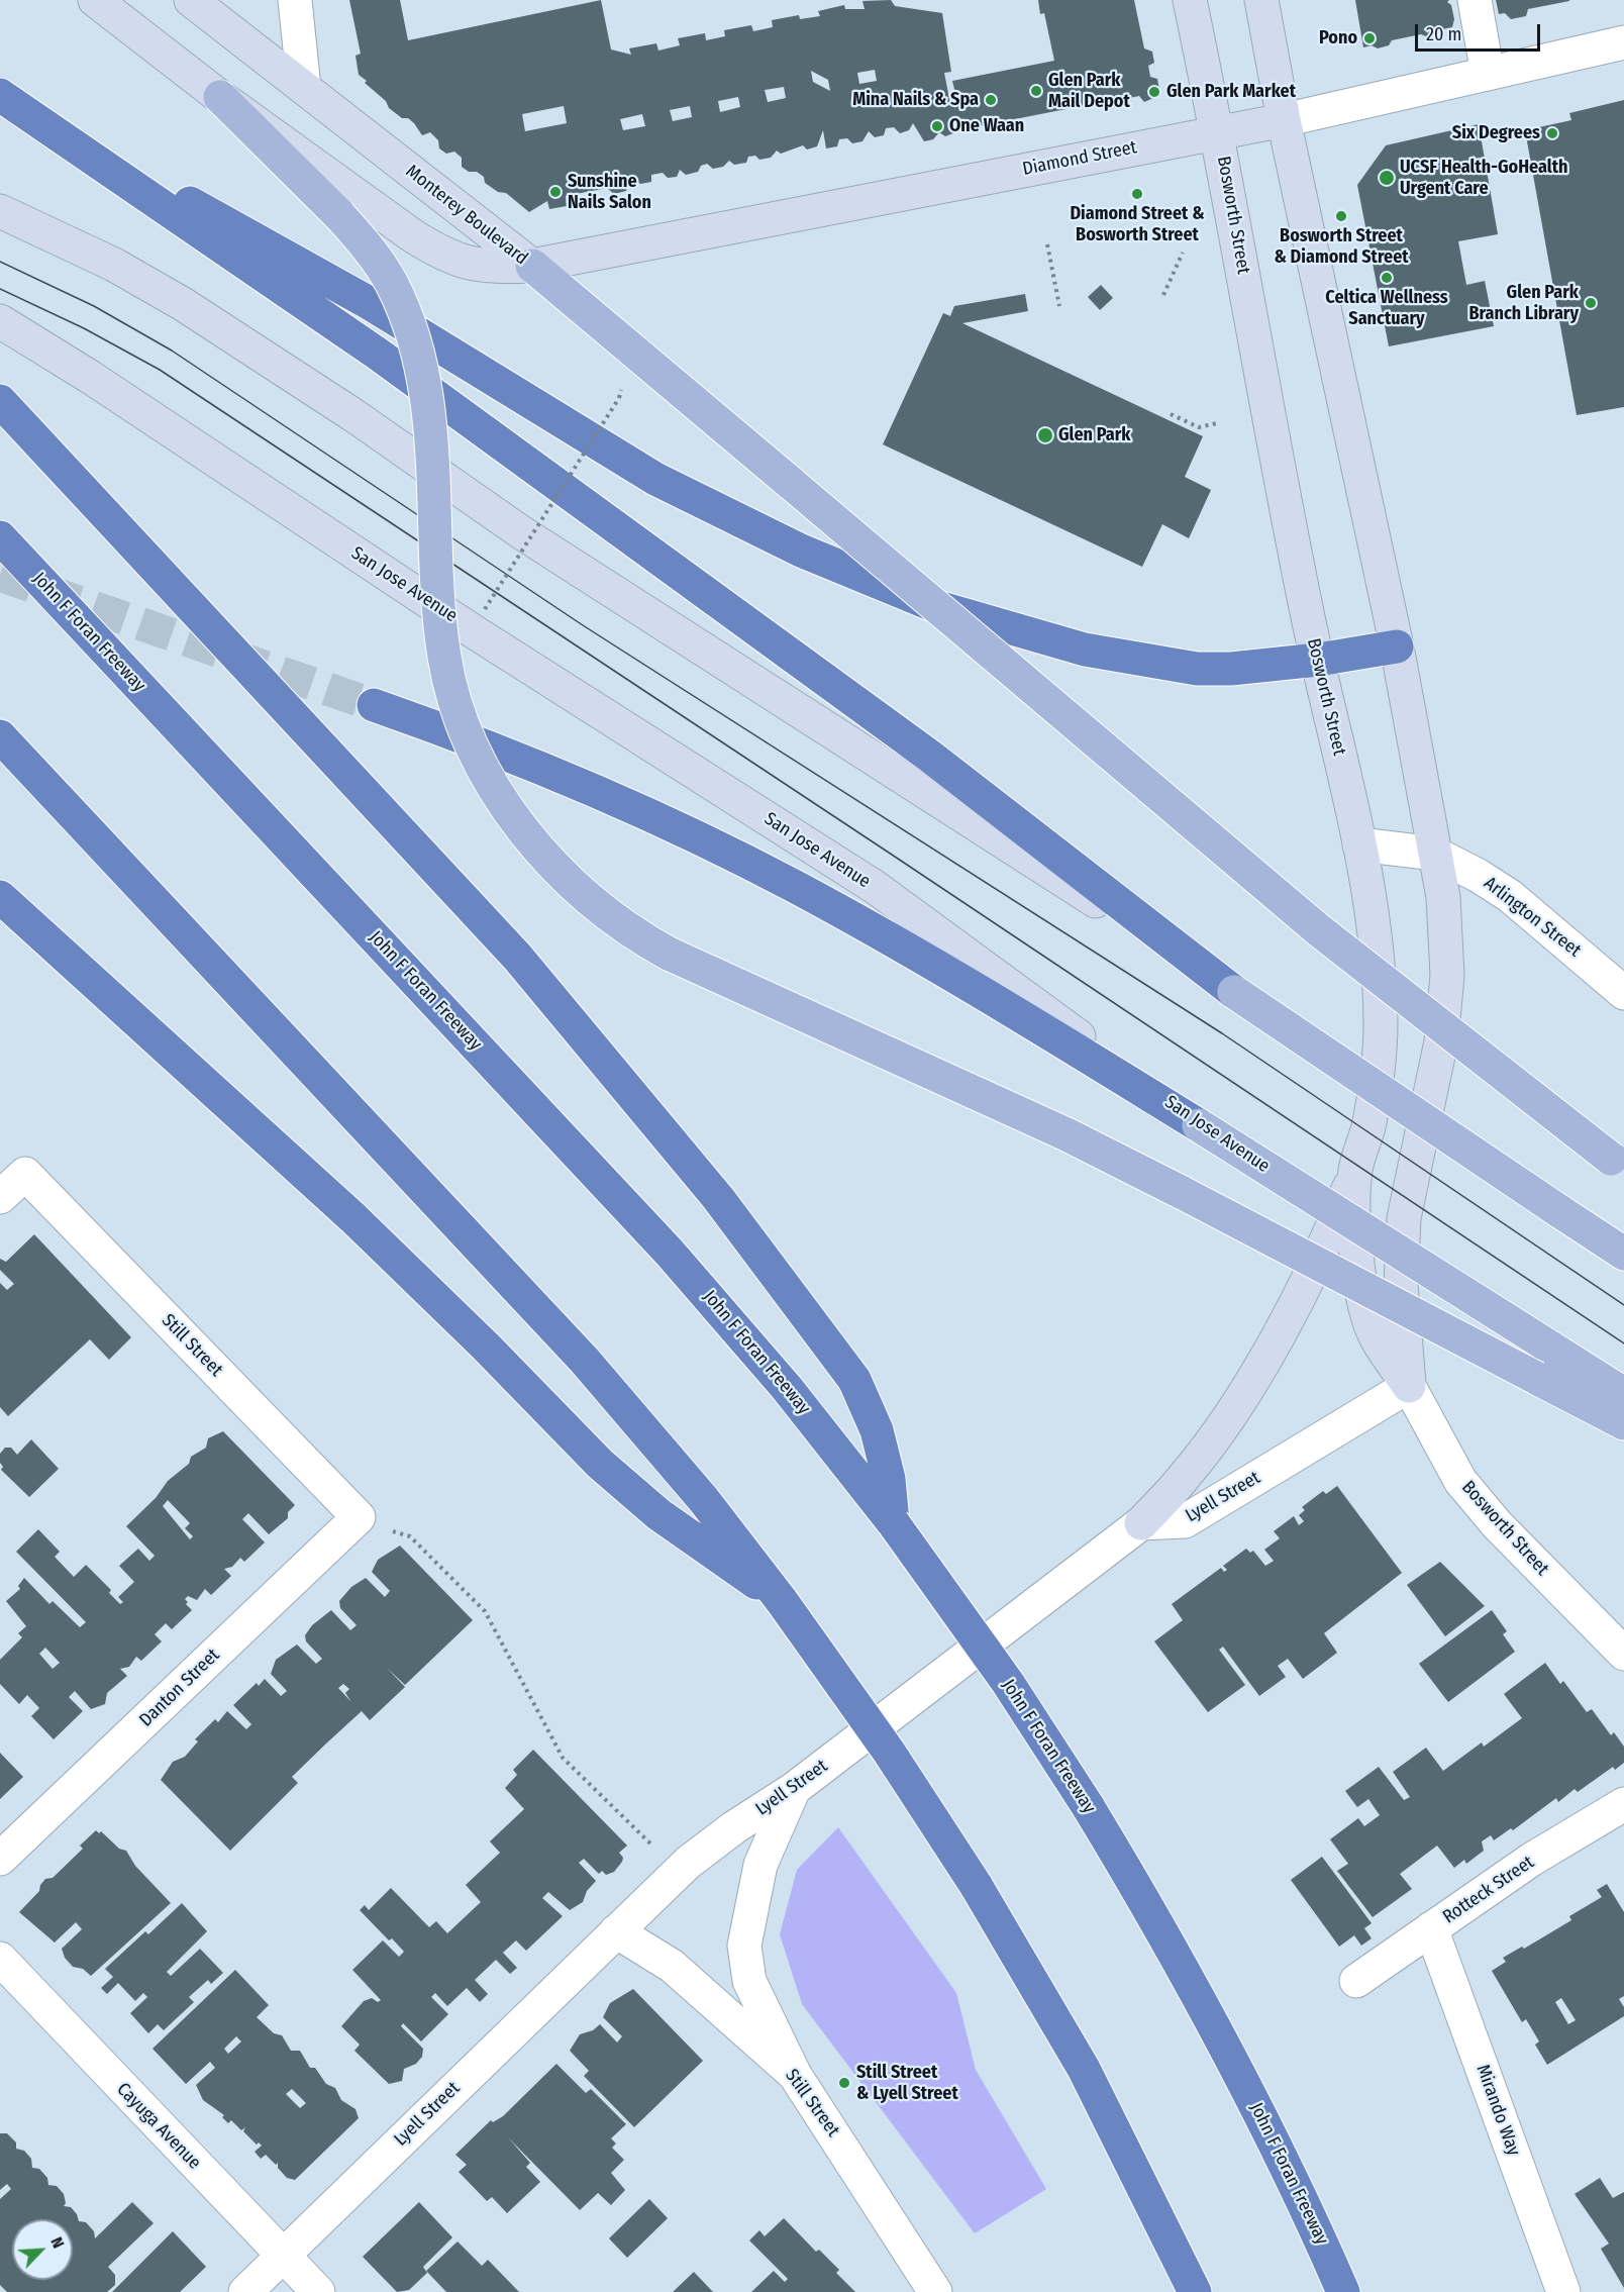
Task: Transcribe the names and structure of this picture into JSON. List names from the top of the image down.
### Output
{
  "streets": {
    "highway": ["John F Foran Freeway"],
    "main road": [
      "Diamond Street",
      "Monterey Boulevard",
      "Bosworth Street",
      "San Jose Avenue"
    ],
    "street": [
      "Arlington Street",
      "Still Street",
      "Lyell Street",
      "Danton Street",
      "Rotteck Street",
      "Mirando Way",
      "Cayuga Avenue"
    ]
  },
  "crossings": [
    ["Diamond Street", "Monterey Boulevard"],
    ["Diamond Street", "Bosworth Street"],
    ["Bosworth Street", "Arlington Street"],
    ["Bosworth Street", "Lyell Street"],
    ["Still Street", "Lyell Street"],
    ["Still Street", "Danton Street"],
    ["Lyell Street", "Cayuga Avenue"],
    ["Rotteck Street", "Mirando Way"]
  ],
  "places": [
    "Pono",
    "Glen Park Mail Depot",
    "Glen Park Market",
    "Mina Nails & Spa",
    "One Waan",
    "Six Degrees",
    "UCSF Health-GoHealth Urgent Care",
    "Sunshine Nails Salon",
    "Diamond Street & Bosworth Street",
    "Bosworth Street & Diamond Street",
    "Celtica Wellness Sanctuary",
    "Glen Park Branch Library",
    "Glen Park",
    "Still Street & Lyell Street"
  ],
  "scale_bar": "20 m",
  "north": "top right"
}
